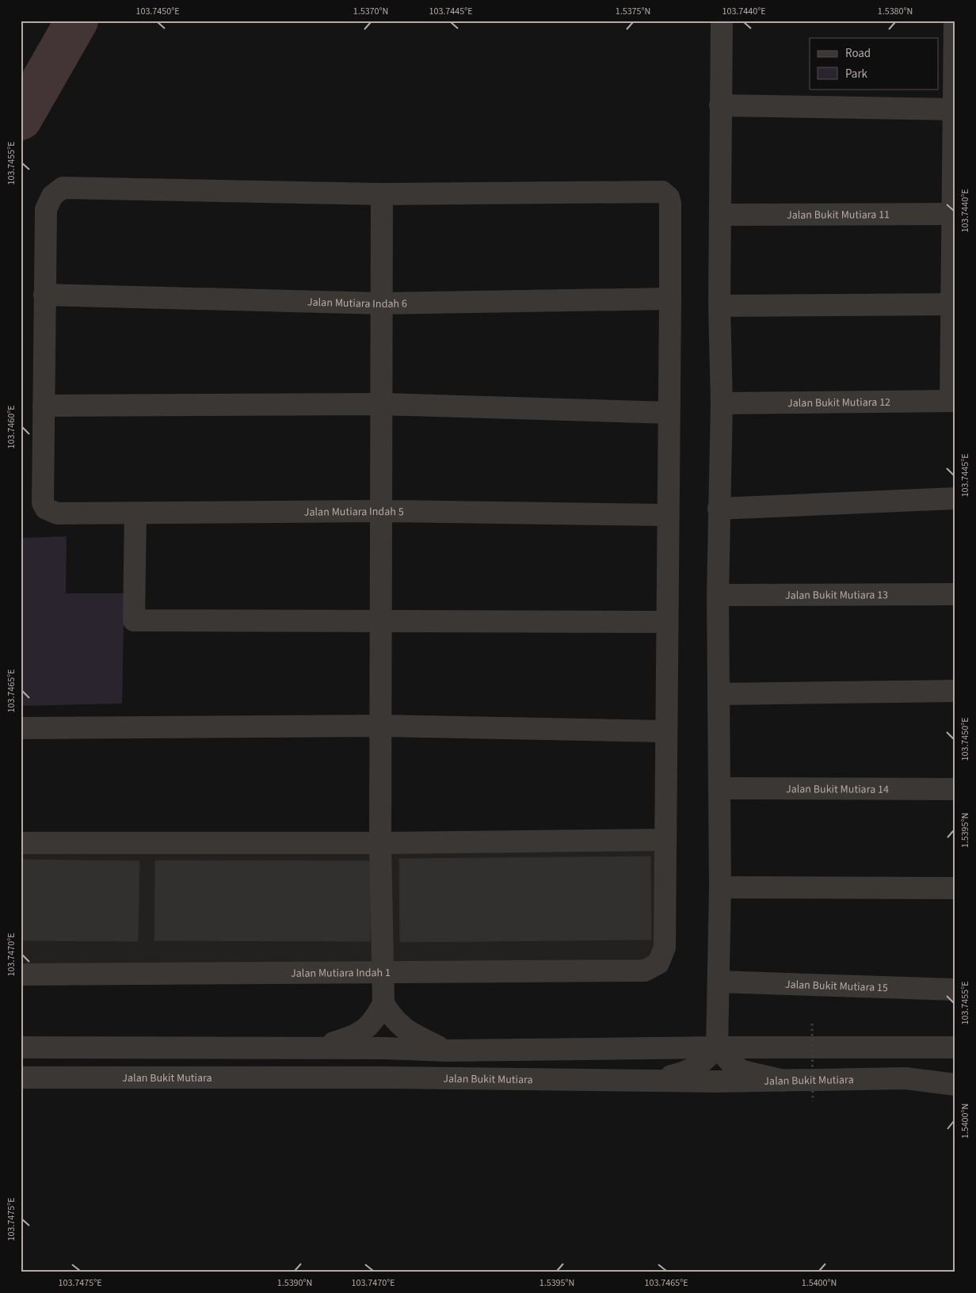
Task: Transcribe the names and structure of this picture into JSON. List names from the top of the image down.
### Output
{
  "streets": {
    "street": [
      "Jalan Bukit Mutiara 11",
      "Jalan Mutiara Indah 6",
      "Jalan Bukit Mutiara 12",
      "Jalan Mutiara Indah 5",
      "Jalan Bukit Mutiara 13",
      "Jalan Bukit Mutiara 14",
      "Jalan Mutiara Indah 1",
      "Jalan Bukit Mutiara 15",
      "Jalan Bukit Mutiara"
    ]
  },
  "legend": ["Road", "Park"],
  "coordinates": [
    "103.7450°E",
    "1.5370°N",
    "103.7445°E",
    "1.5375°N",
    "103.7440°E",
    "1.5380°N",
    "103.7455°E",
    "103.7460°E",
    "103.7465°E",
    "1.5395°N",
    "103.7470°E",
    "1.5400°N",
    "103.7475°E",
    "1.5390°N"
  ]
}
